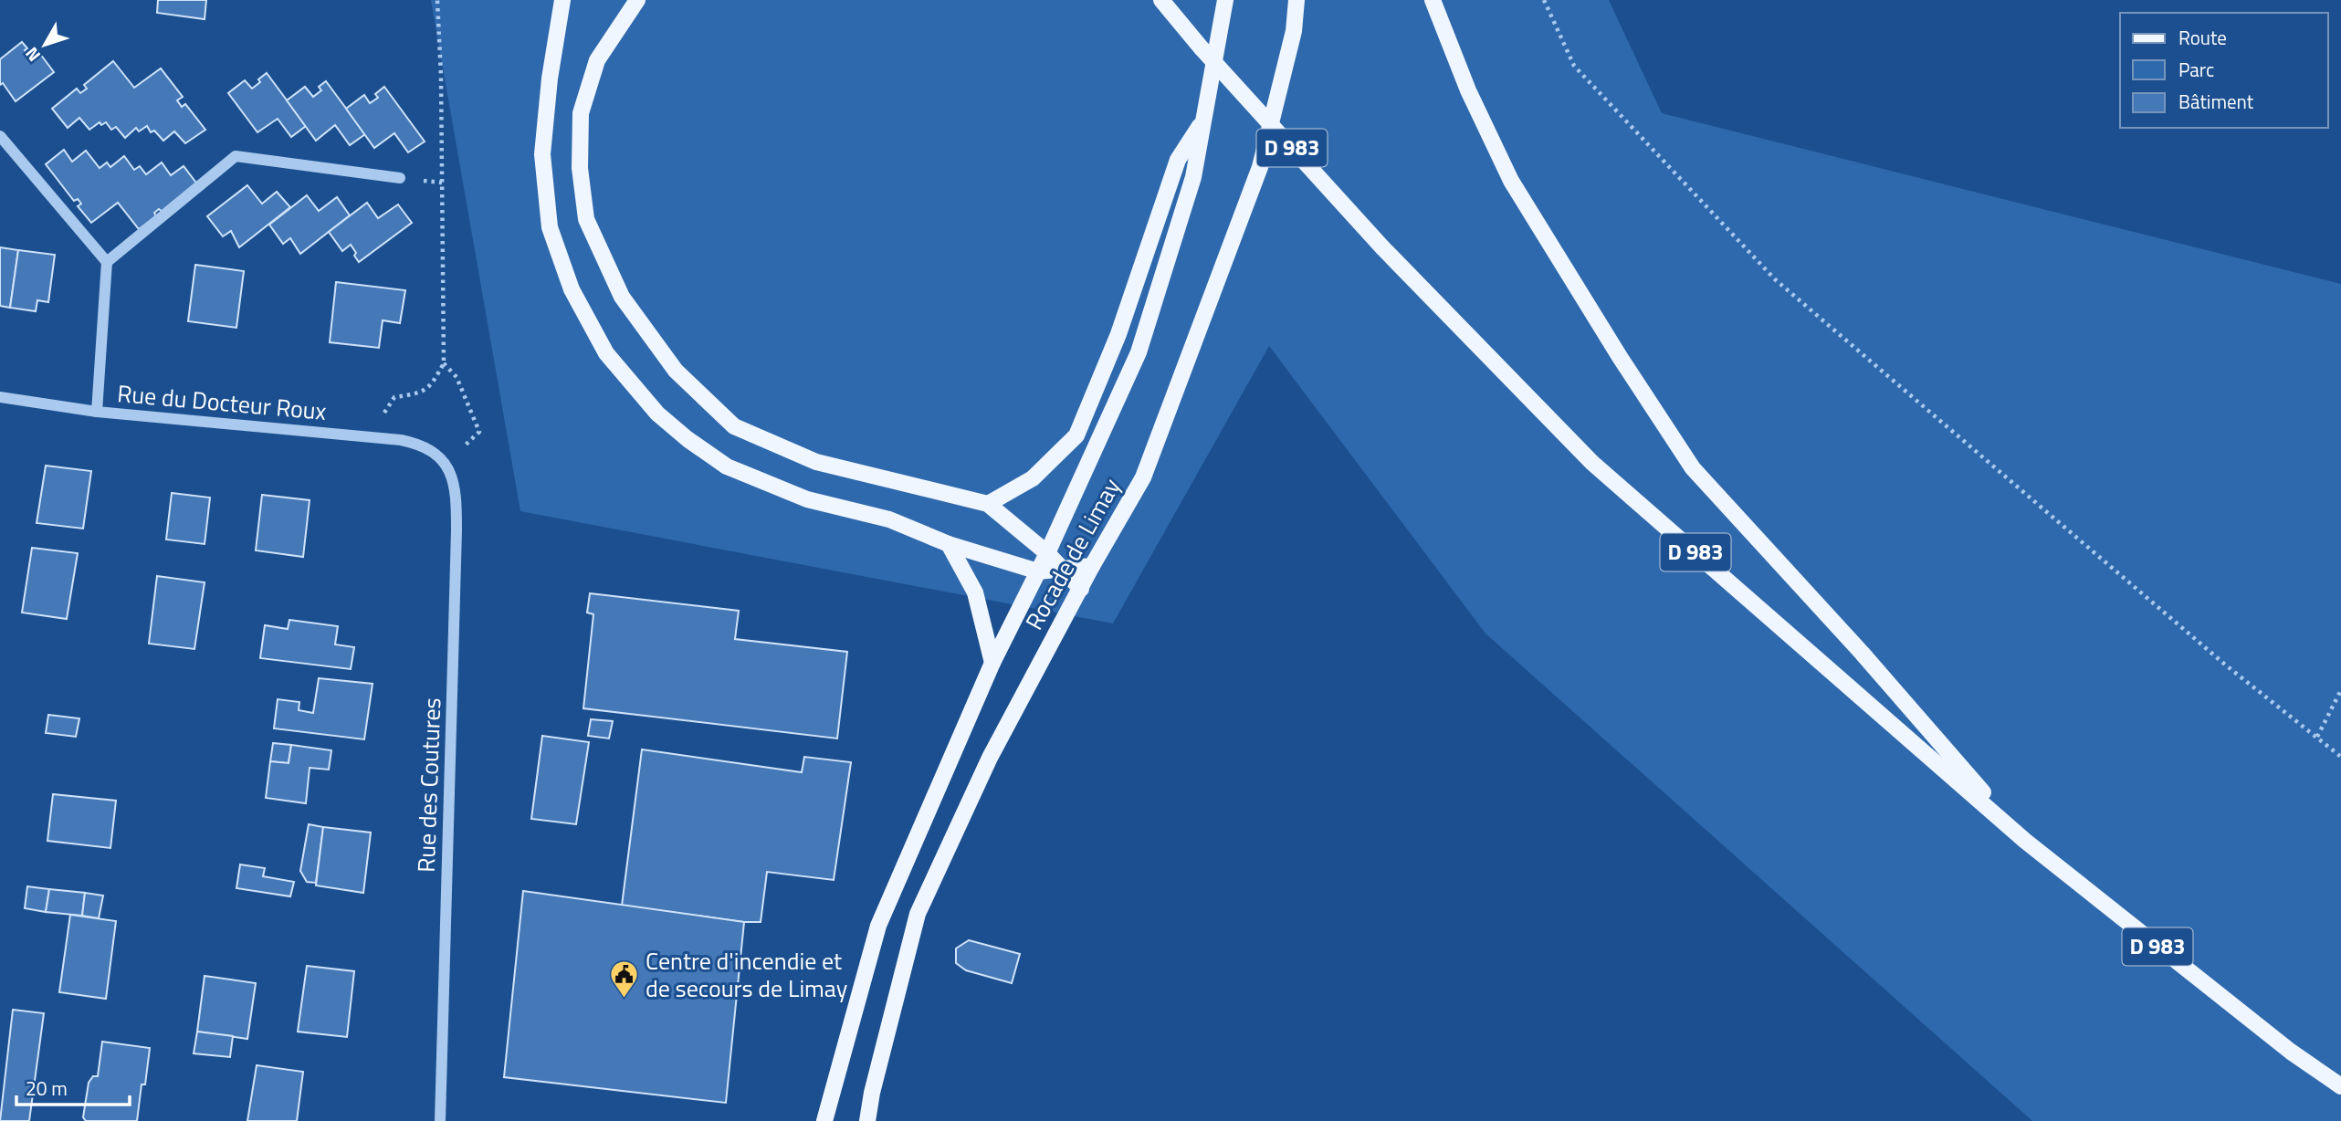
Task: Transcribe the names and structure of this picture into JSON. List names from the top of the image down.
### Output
{
  "streets": {
    "main road": ["D 983", "Rocade de Limay"],
    "street": ["Rue du Docteur Roux", "Rue des Coutures"]
  },
  "crossings": [
    ["Rue du Docteur Roux", "Rue des Coutures"]
  ],
  "places": {
    "public building": ["Centre d'incendie et de secours de Limay"]
  },
  "legend": ["Route", "Parc", "Bâtiment"],
  "scale_bar": "20 m",
  "north": "bottom left"
}
